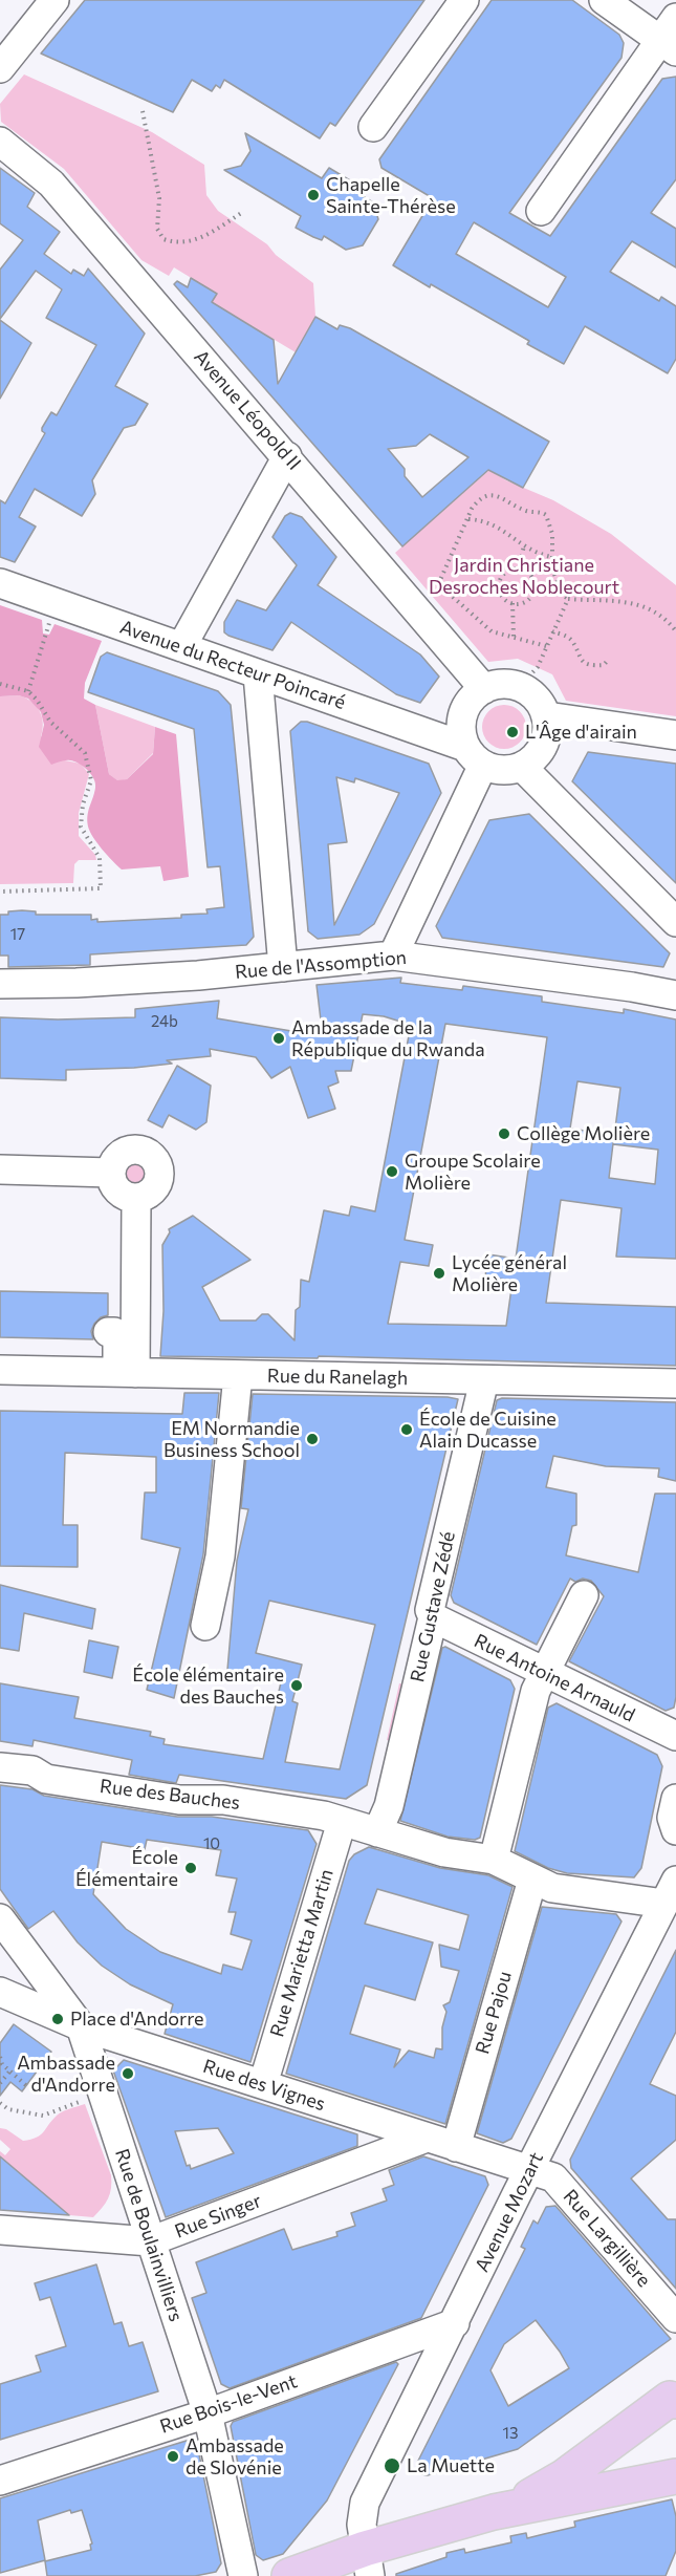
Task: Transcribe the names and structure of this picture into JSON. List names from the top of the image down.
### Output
{
  "streets": {
    "street": [
      "Avenue Léopold II",
      "Avenue du Recteur Poincaré",
      "Rue de l'Assomption",
      "Rue du Ranelagh",
      "Rue Gustave Zédé",
      "Rue Antoine Arnauld",
      "Rue des Bauches",
      "Rue Marietta Martin",
      "Rue Pajou",
      "Rue des Vignes",
      "Avenue Mozart",
      "Rue Singer",
      "Rue de Boulainvilliers",
      "Rue Largillière",
      "Rue Bois-le-Vent"
    ]
  },
  "crossings": [
    ["Avenue Léopold II", "Avenue du Recteur Poincaré"],
    ["Rue du Ranelagh", "Rue Gustave Zédé"],
    ["Rue Gustave Zédé", "Rue Antoine Arnauld"],
    ["Rue Gustave Zédé", "Rue des Bauches"],
    ["Rue des Bauches", "Rue Marietta Martin"],
    ["Rue des Bauches", "Rue Pajou"],
    ["Rue des Bauches", "Avenue Mozart"],
    ["Rue Marietta Martin", "Rue des Vignes"],
    ["Rue Pajou", "Rue des Vignes"],
    ["Rue des Vignes", "Avenue Mozart"],
    ["Rue des Vignes", "Rue Singer"],
    ["Rue des Vignes", "Rue de Boulainvilliers"],
    ["Rue des Vignes", "Rue Largillière"],
    ["Avenue Mozart", "Rue Largillière"],
    ["Avenue Mozart", "Rue Bois-le-Vent"],
    ["Rue Singer", "Rue de Boulainvilliers"],
    ["Rue de Boulainvilliers", "Rue Bois-le-Vent"]
  ],
  "parks": ["Jardin Christiane Desroches Noblecourt"],
  "places": [
    "Chapelle Sainte-Thérèse",
    "L'Âge d'airain",
    "Ambassade de la République du Rwanda",
    "Collège Molière",
    "Groupe Scolaire Molière",
    "Lycée général Molière",
    "École de Cuisine Alain Ducasse",
    "EM Normandie Business School",
    "École élémentaire des Bauches",
    "École Élémentaire",
    "Place d'Andorre",
    "Ambassade d'Andorre",
    "Ambassade de Slovénie",
    "La Muette"
  ],
  "house_numbers": [
    "17",
    "24b",
    "10",
    "13"
  ]
}
